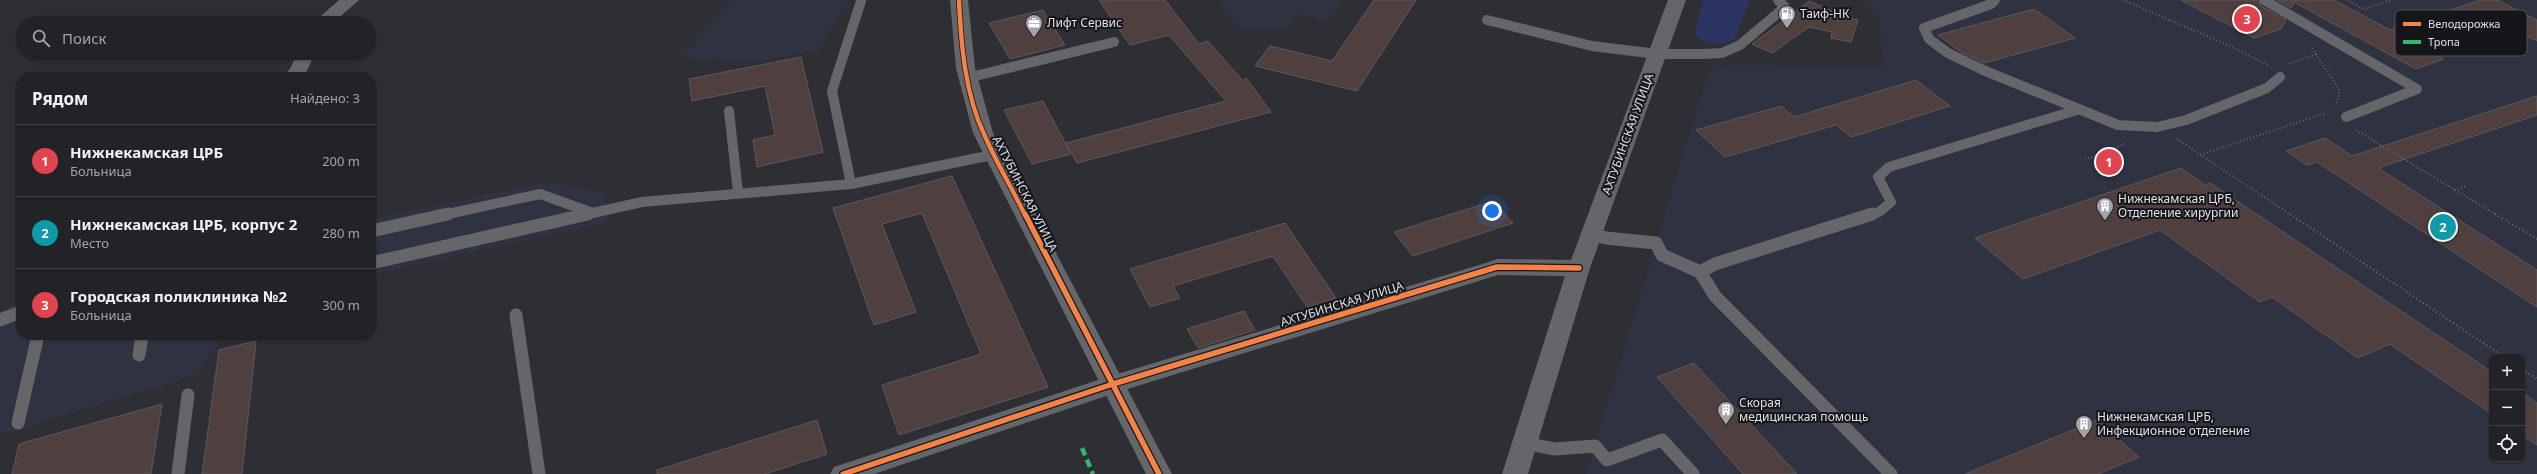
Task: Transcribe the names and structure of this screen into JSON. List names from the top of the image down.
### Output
{
  "streets": {
    "street": ["АХТУБИНСКАЯ УЛИЦА"]
  },
  "places": {
    "fuel station": ["Таиф-НК"],
    "office": ["Лифт Сервис"],
    "building": ["Нижнекамская ЦРБ, Отделение хирургии", "Скорая медицинская помощь", "Нижнекамская ЦРБ, Инфекционное отделение"]
  },
  "legend": ["Велодорожка", "Тропа"],
  "page": {
    "pins": ["3", "1", "2"],
    "search": "Поиск",
    "heading": ["Рядом", "Найдено: 3"],
    "list": [
      {
        "mark": "1",
        "name": "Нижнекамская ЦРБ",
        "note": "Больница",
        "value": "200 m"
      },
      {
        "mark": "2",
        "name": "Нижнекамская ЦРБ, корпус 2",
        "note": "Место",
        "value": "280 m"
      },
      {
        "mark": "3",
        "name": "Городская поликлиника №2",
        "note": "Больница",
        "value": "300 m"
      }
    ],
    "map_buttons": ["+", "−"]
  }
}
